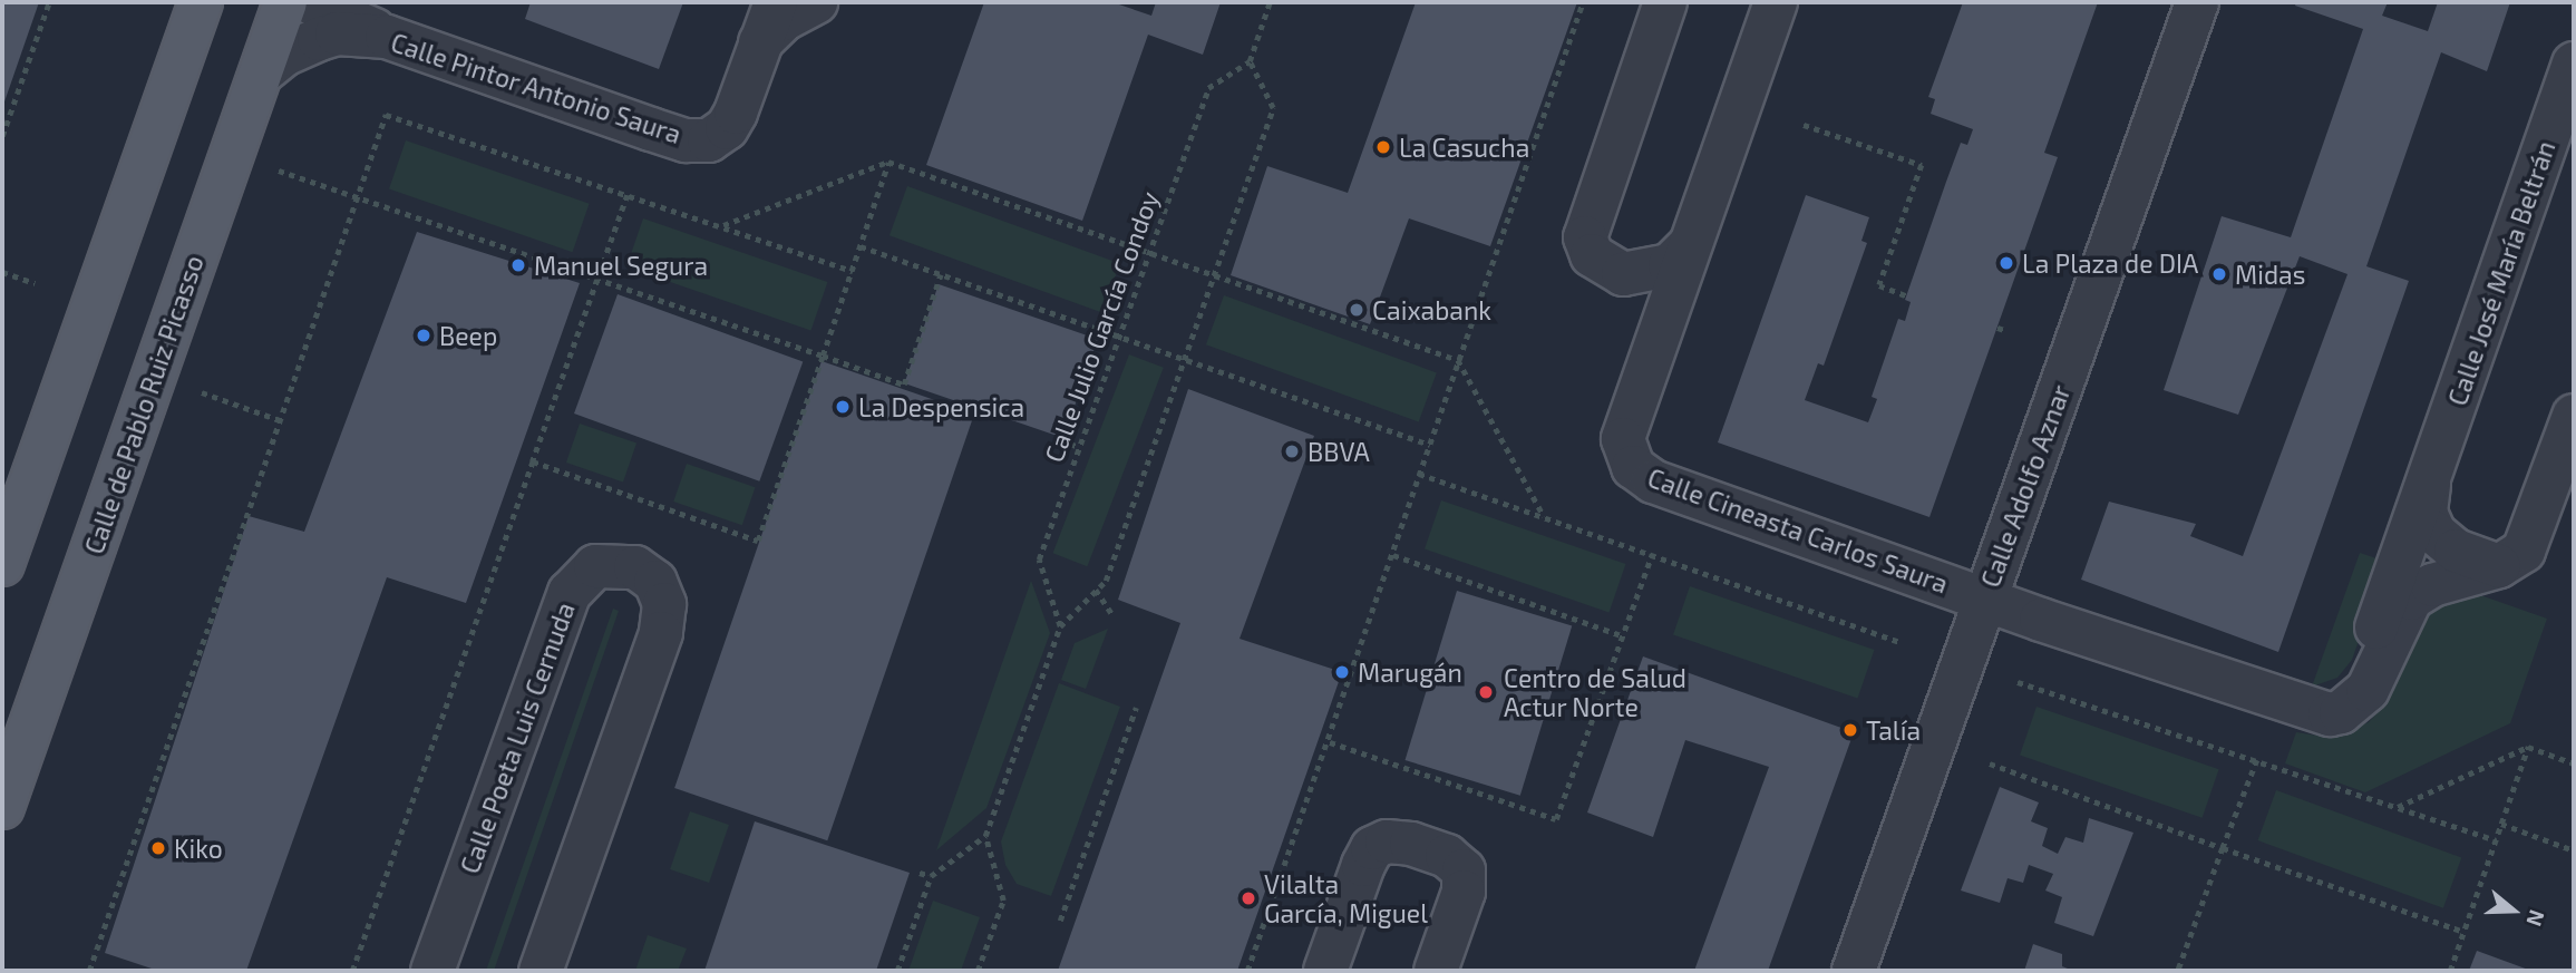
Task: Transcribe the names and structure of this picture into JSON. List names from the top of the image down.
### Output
{
  "streets": {
    "main road": ["Calle de Pablo Ruiz Picasso"],
    "street": [
      "Calle Pintor Antonio Saura",
      "Calle José María Beltrán",
      "Calle Adolfo Aznar",
      "Calle Cineasta Carlos Saura",
      "Calle Poeta Luis Cernuda"
    ],
    "path": ["Calle Julio García Condoy"]
  },
  "crossings": [
    ["Calle Pintor Antonio Saura", "Calle de Pablo Ruiz Picasso"],
    ["Calle Adolfo Aznar", "Calle Cineasta Carlos Saura"]
  ],
  "places": [
    "La Casucha",
    "La Plaza de DIA",
    "Manuel Segura",
    "Midas",
    "Caixabank",
    "Beep",
    "La Despensica",
    "BBVA",
    "Marugán",
    "Centro de Salud Actur Norte",
    "Talía",
    "Kiko",
    "Vilalta García, Miguel"
  ],
  "north": "right"
}
